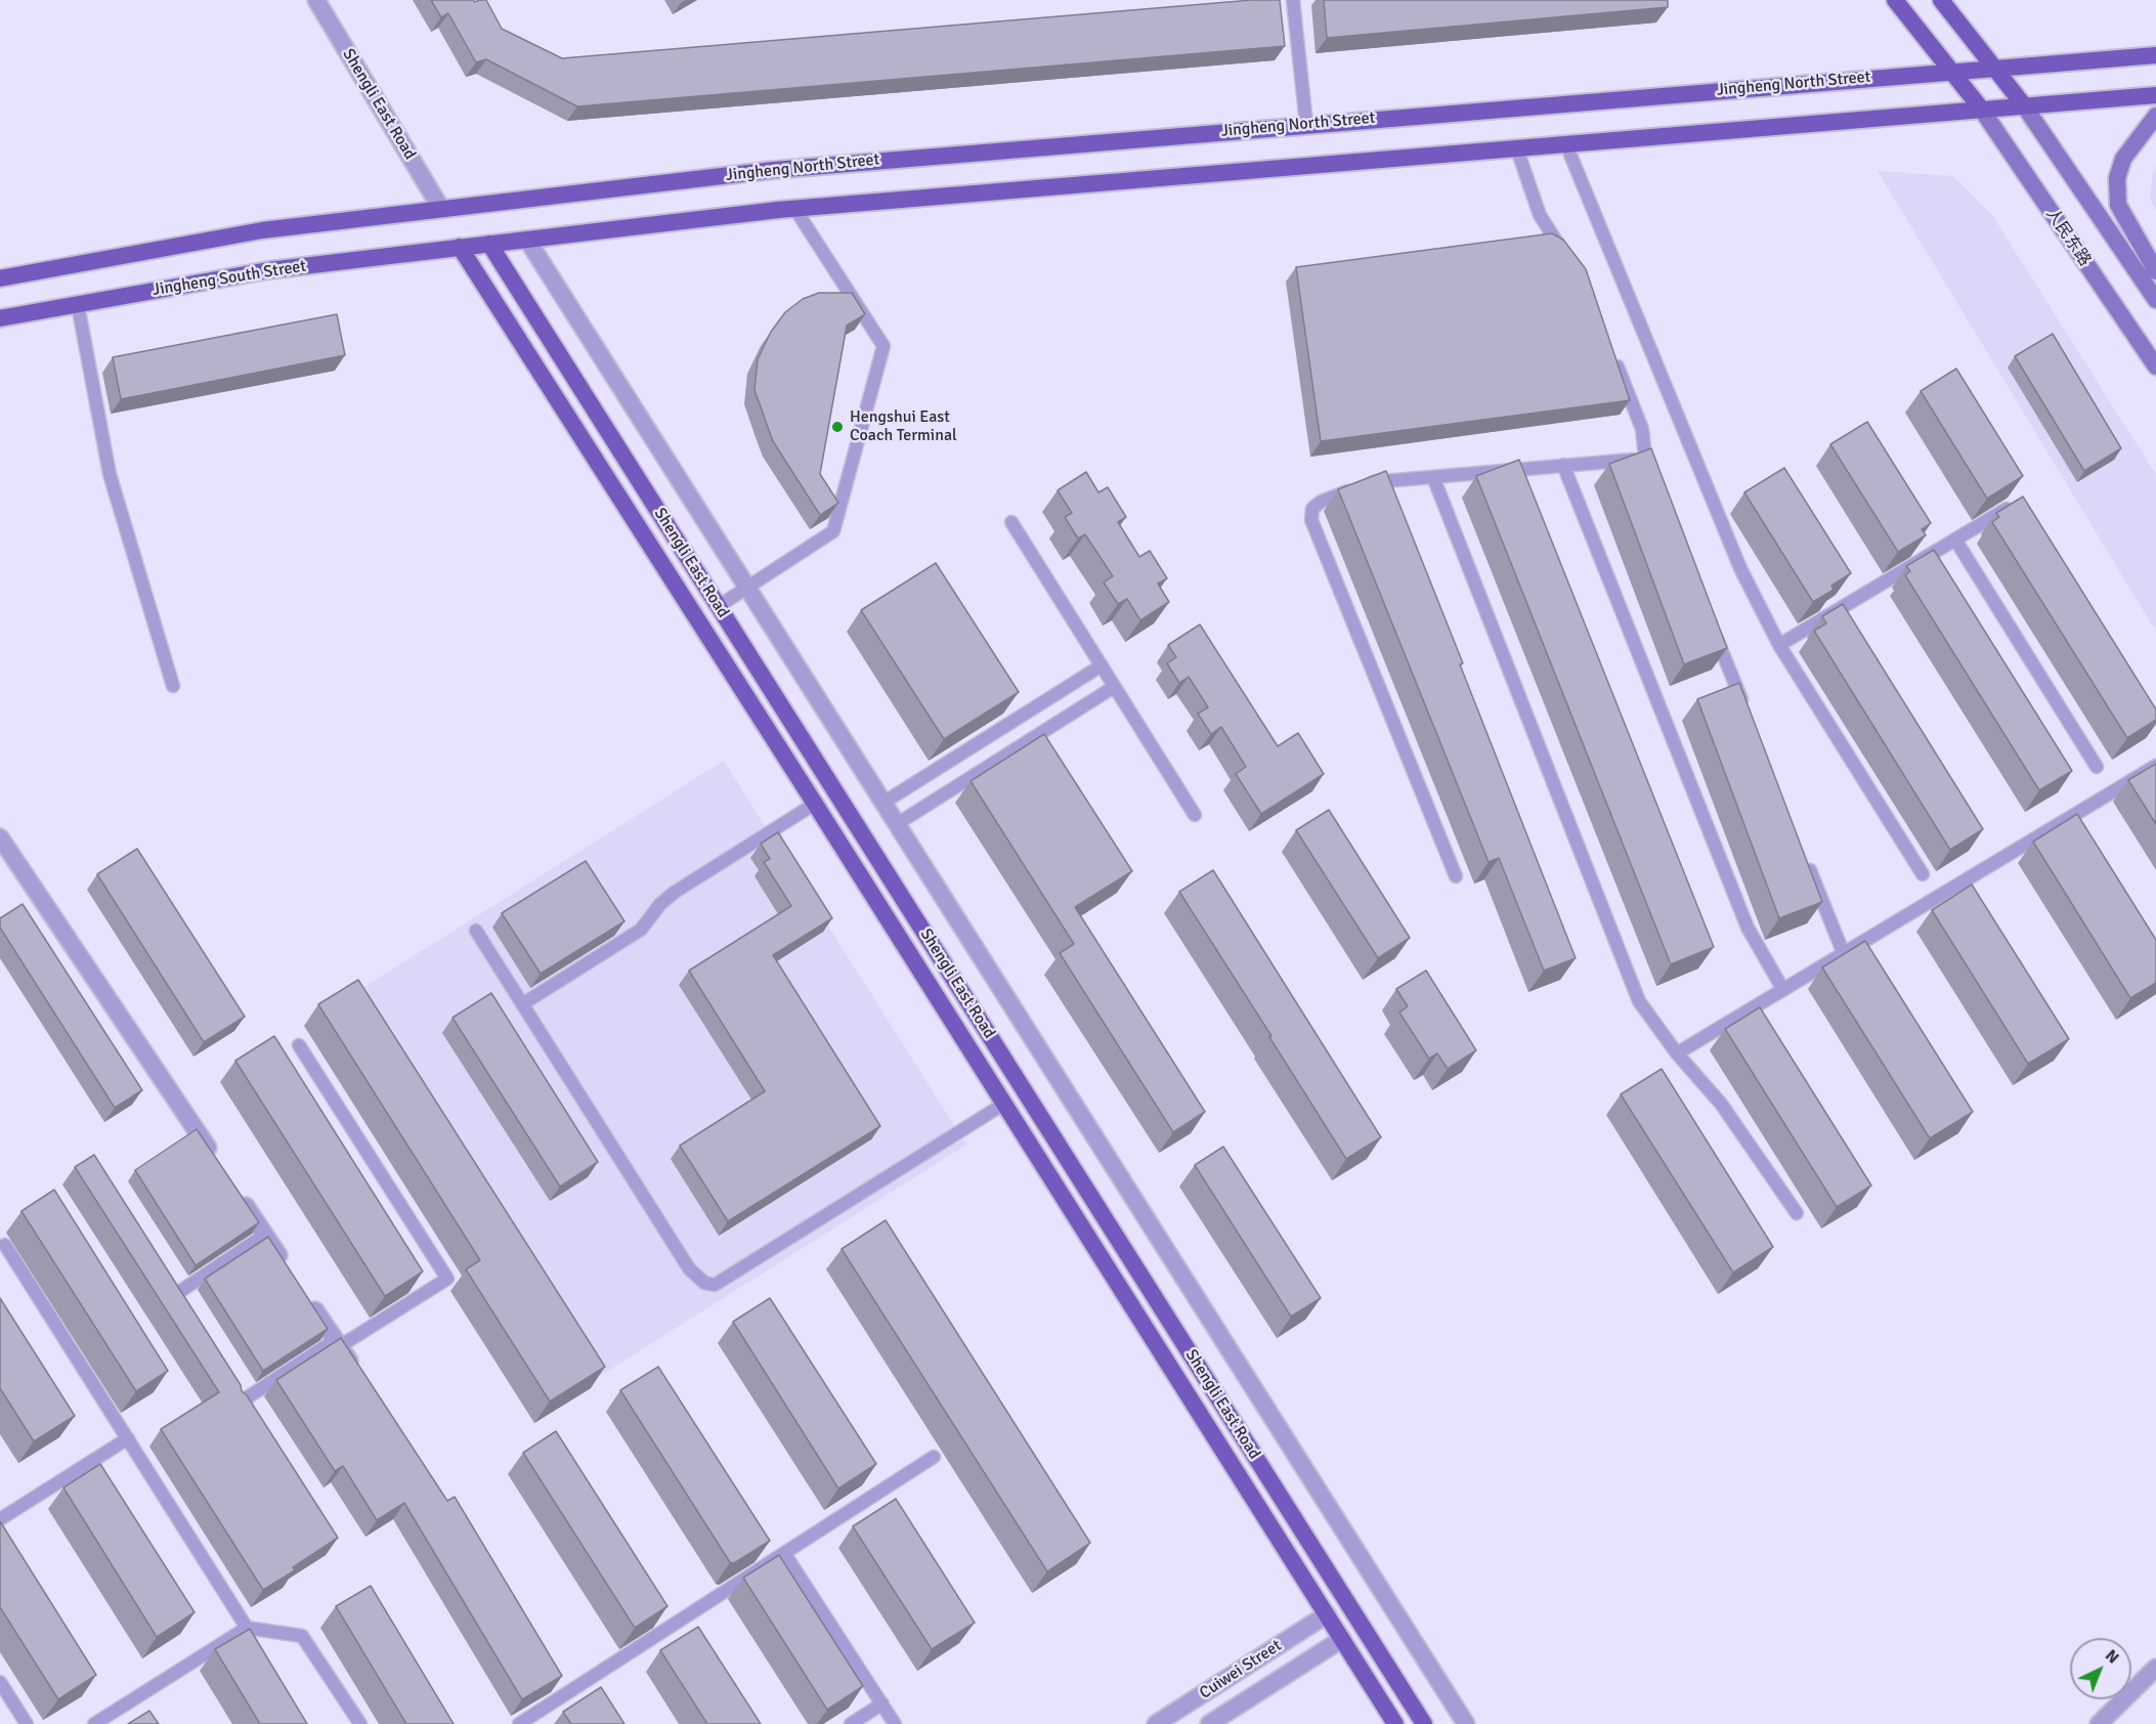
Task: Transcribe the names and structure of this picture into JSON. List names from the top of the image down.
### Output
{
  "streets": {
    "main road": [
      "Jingheng North Street",
      "Shengli East Road",
      "人民东路",
      "Jingheng South Street"
    ],
    "street": ["Cuiwei Street"]
  },
  "crossings": [
    ["Jingheng North Street", "Shengli East Road"],
    ["Shengli East Road", "Jingheng South Street"],
    ["Shengli East Road", "Cuiwei Street"]
  ],
  "places": ["Hengshui East Coach Terminal"],
  "north": "top right"
}
